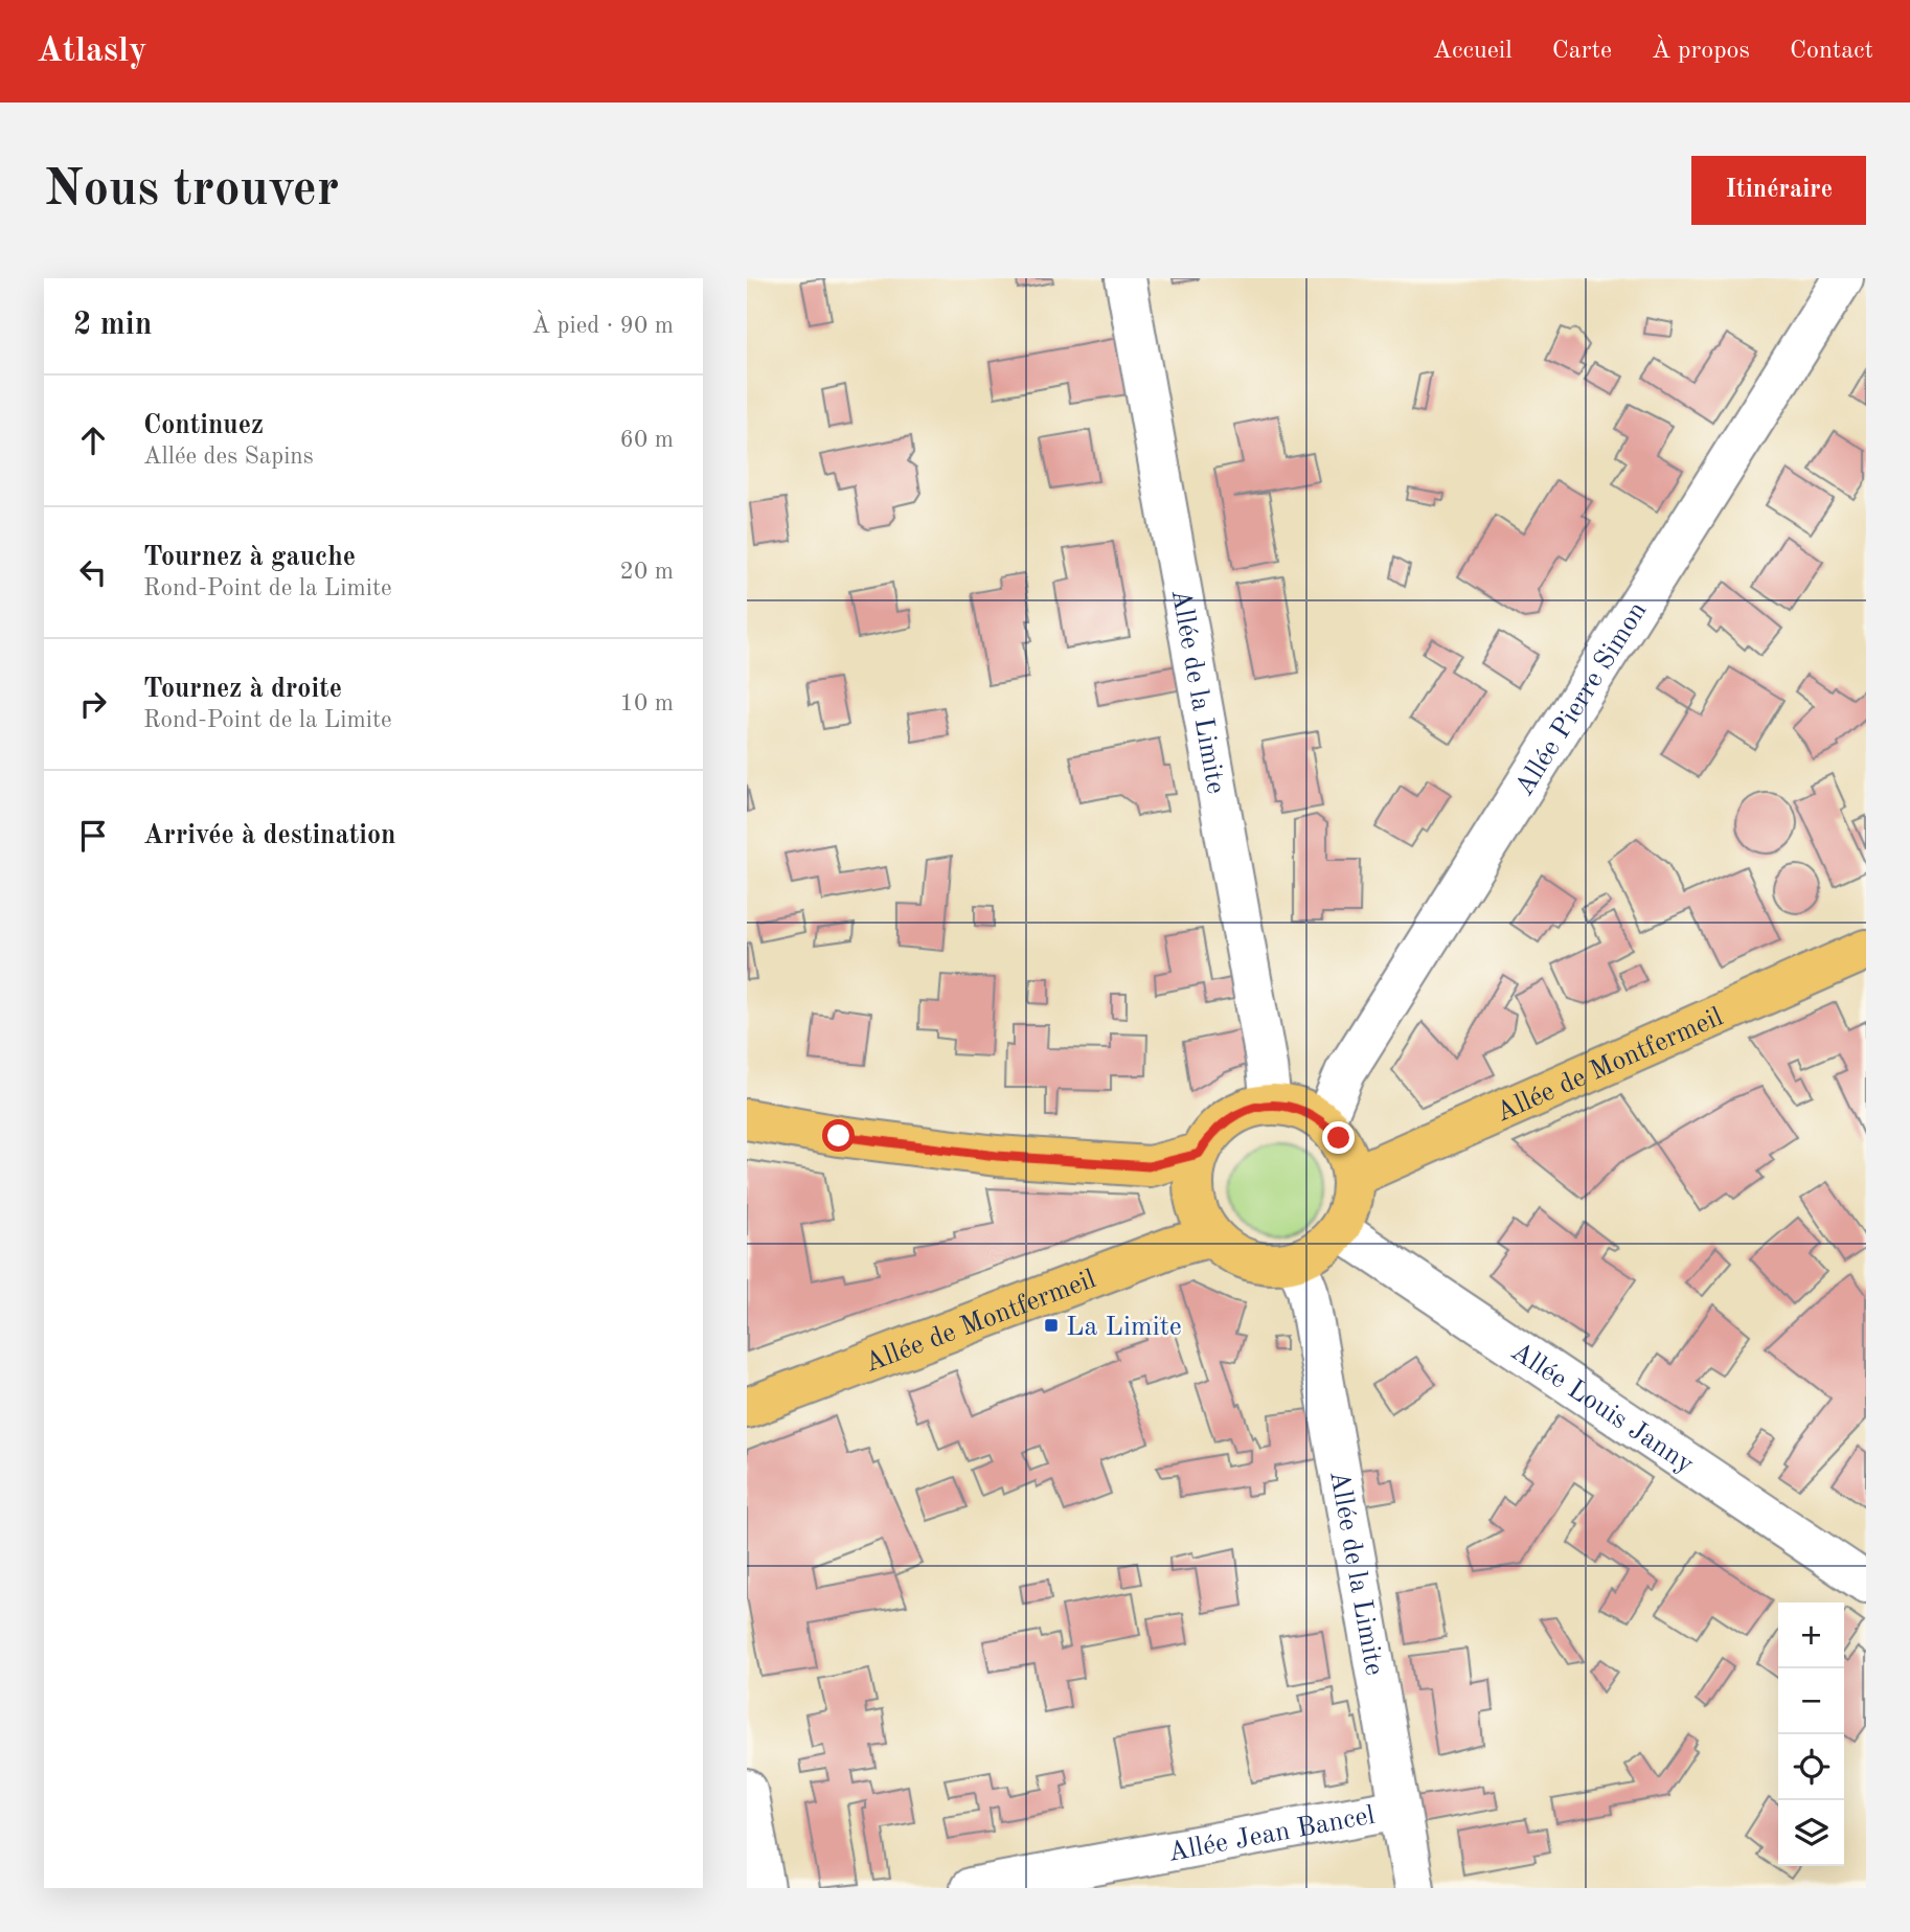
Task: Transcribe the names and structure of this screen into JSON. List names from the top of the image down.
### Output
{
  "streets": {
    "main road": ["Allée de Montfermeil"],
    "street": [
      "Allée de la Limite",
      "Allée Pierre Simon",
      "Allée Louis Janny",
      "Allée Jean Bancel"
    ]
  },
  "crossings": [
    ["Allée de la Limite", "Allée Pierre Simon"],
    ["Allée de la Limite", "Allée de Montfermeil"],
    ["Allée de la Limite", "Allée Louis Janny"],
    ["Allée de la Limite", "Allée Jean Bancel"],
    ["Allée Pierre Simon", "Allée de Montfermeil"],
    ["Allée Pierre Simon", "Allée Louis Janny"],
    ["Allée de Montfermeil", "Allée Louis Janny"]
  ],
  "places": {
    "transit": ["La Limite"]
  },
  "page": {
    "header": "Atlasly",
    "nav": [
      "Accueil",
      "Carte",
      "À propos",
      "Contact"
    ],
    "buttons": "Itinéraire",
    "title": "Nous trouver",
    "heading": ["2 min", "À pied · 90 m"],
    "list": [
      ["Continuez", "Allée des Sapins", "60 m"],
      ["Tournez à gauche", "Rond-Point de la Limite", "20 m"],
      ["Tournez à droite", "Rond-Point de la Limite", "10 m"],
      "Arrivée à destination"
    ],
    "map_buttons": ["+", "−"]
  }
}
